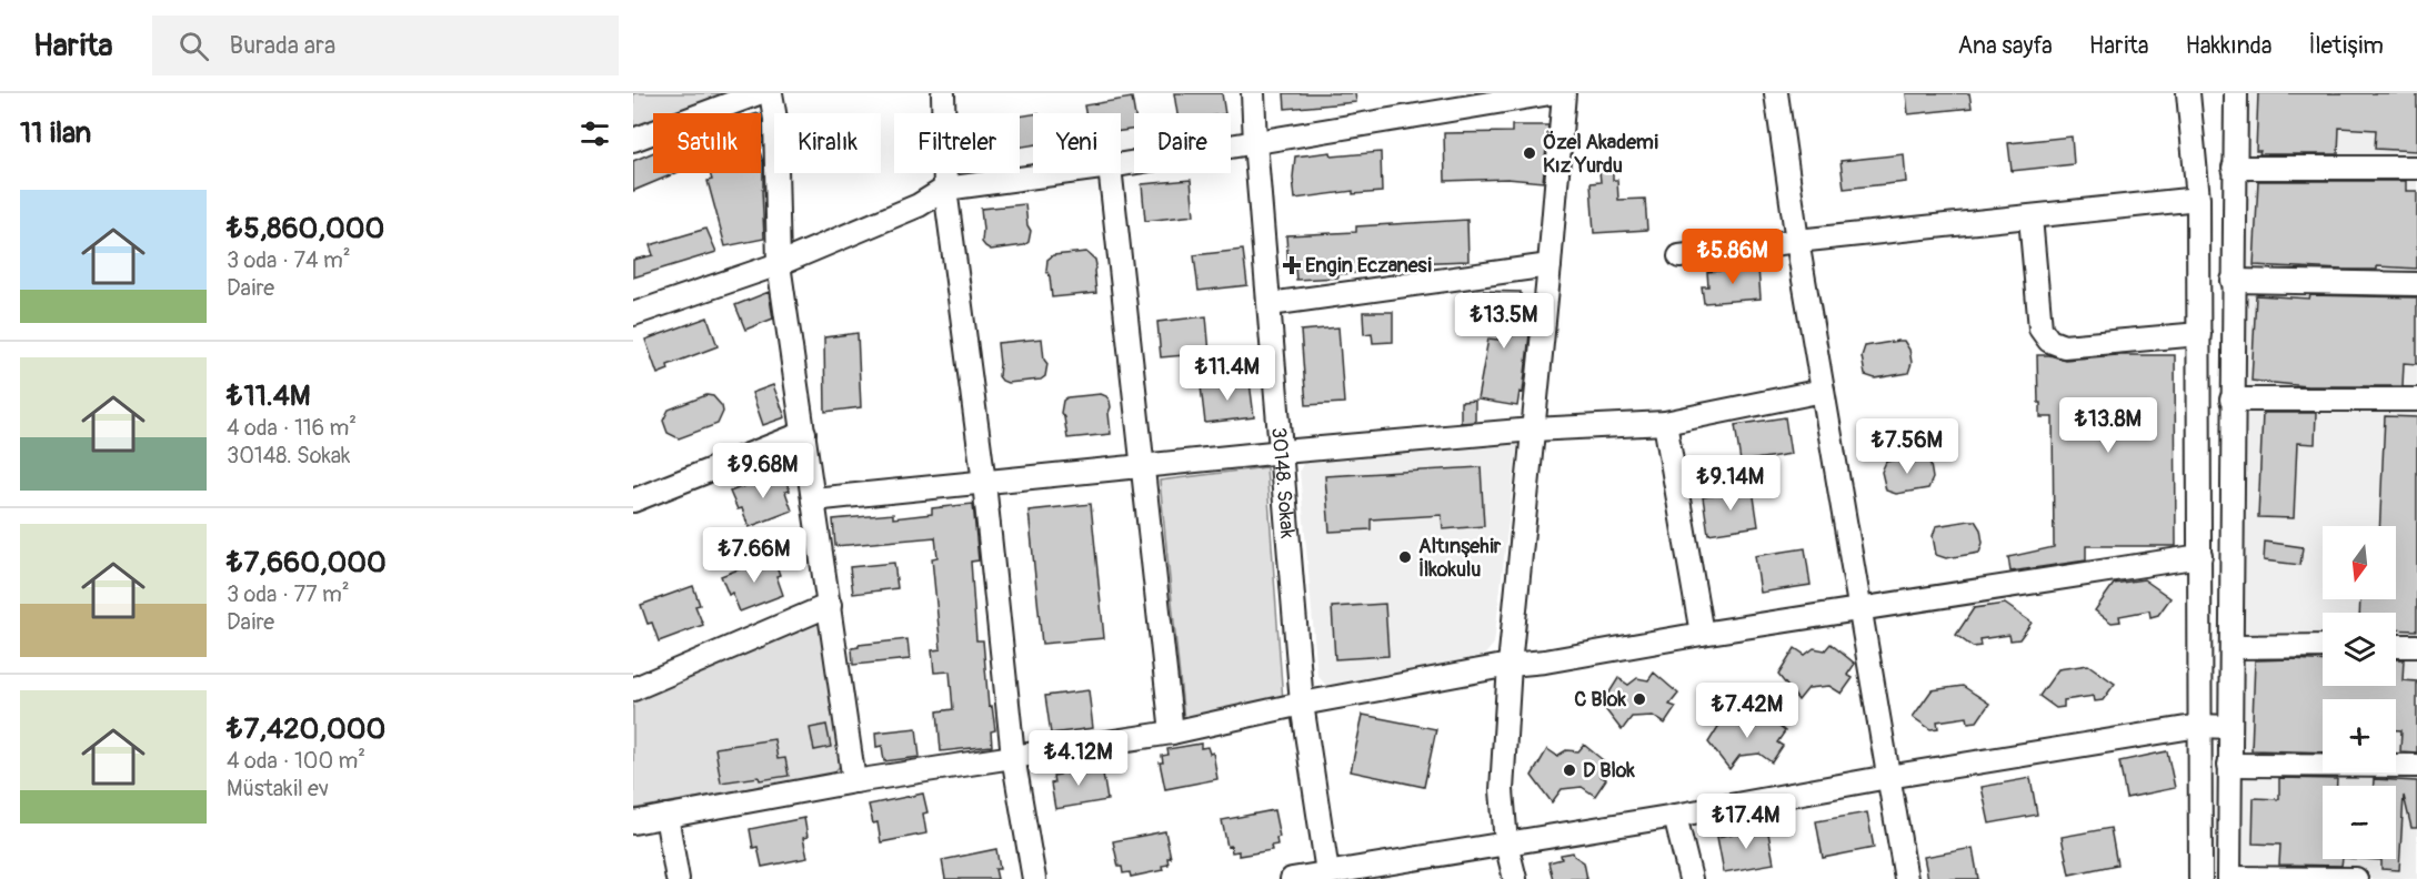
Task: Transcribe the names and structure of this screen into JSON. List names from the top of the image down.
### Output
{
  "streets": {
    "street": ["30148. Sokak"]
  },
  "places": {
    "other": [
      "Özel Akademi Kız Yurdu",
      "Altınşehir İlkokulu",
      "C Blok",
      "D Blok"
    ],
    "health": ["Engin Eczanesi"]
  },
  "north": "bottom",
  "page": {
    "header": "Harita",
    "search": "Burada ara",
    "nav": [
      "Ana sayfa",
      "Harita",
      "Hakkında",
      "İletişim"
    ],
    "heading": "11 ilan",
    "chip": [
      "Satılık",
      "Kiralık",
      "Filtreler",
      "Yeni",
      "Daire"
    ],
    "list": [
      {
        "name": "₺5,860,000",
        "note": "3 oda · 74 m² · Daire"
      },
      {
        "name": "₺11.4M",
        "note": "4 oda · 116 m² · 30148. Sokak"
      },
      {
        "name": "₺7,660,000",
        "note": "3 oda · 77 m² · Daire"
      },
      {
        "name": "₺7,420,000",
        "note": "4 oda · 100 m² · Müstakil ev"
      }
    ],
    "price": [
      "₺5.86M",
      "₺13.5M",
      "₺11.4M",
      "₺13.8M",
      "₺7.56M",
      "₺9.68M",
      "₺9.14M",
      "₺7.66M",
      "₺7.42M",
      "₺4.12M",
      "₺17.4M"
    ],
    "map_buttons": ["+", "−"]
  }
}
